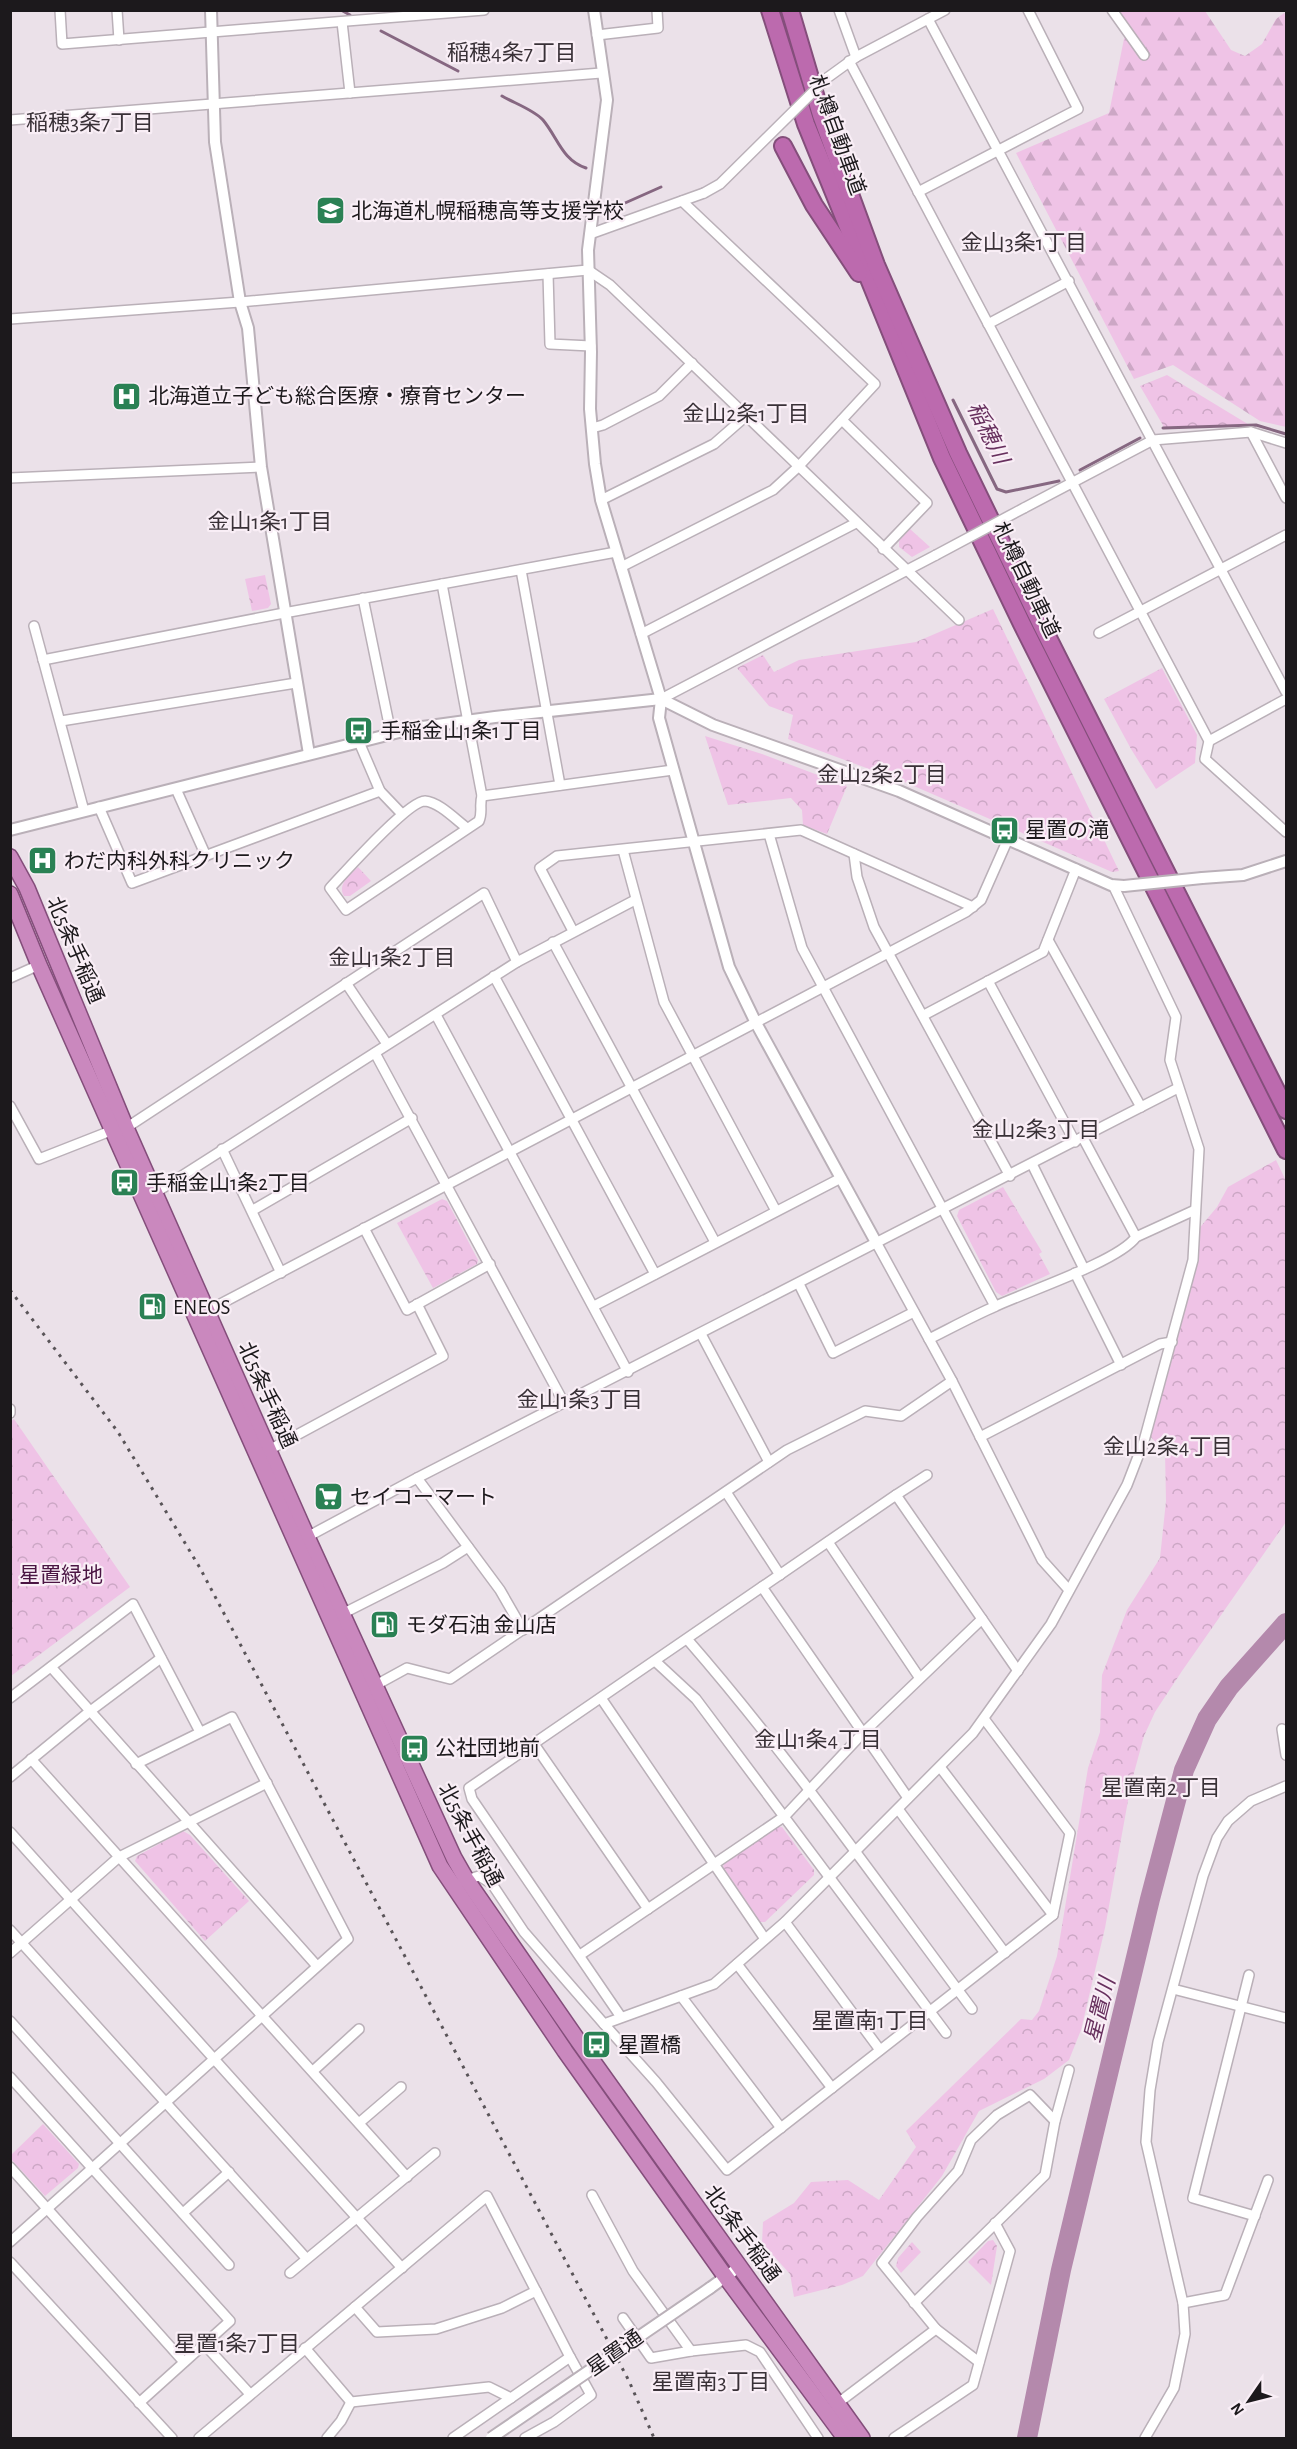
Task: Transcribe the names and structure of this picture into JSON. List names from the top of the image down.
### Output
{
  "streets": {
    "highway": ["札樽自動車道", "北5条手稲通"],
    "street": ["星置通"]
  },
  "crossings": [
    ["北5条手稲通", "星置通"]
  ],
  "districts": [
    "稲穂4条7丁目",
    "稲穂3条7丁目",
    "金山3条1丁目",
    "金山2条1丁目",
    "金山1条1丁目",
    "金山2条2丁目",
    "金山1条2丁目",
    "金山2条3丁目",
    "金山1条3丁目",
    "金山2条4丁目",
    "金山1条4丁目",
    "星置南2丁目",
    "星置南1丁目",
    "星置1条7丁目",
    "星置南3丁目"
  ],
  "water": ["稲穂川", "星置川"],
  "parks": ["星置緑地"],
  "places": {
    "school or university": ["北海道札幌稲穂高等支援学校"],
    "hospital": ["北海道立子ども総合医療・療育センター", "わだ内科外科クリニック"],
    "bus stop": [
      "手稲金山1条1丁目",
      "星置の滝",
      "手稲金山1条2丁目",
      "公社団地前",
      "星置橋"
    ],
    "fuel station": ["ENEOS", "モダ石油 金山店"],
    "supermarket": ["セイコーマート"]
  },
  "north": "bottom left"
}
